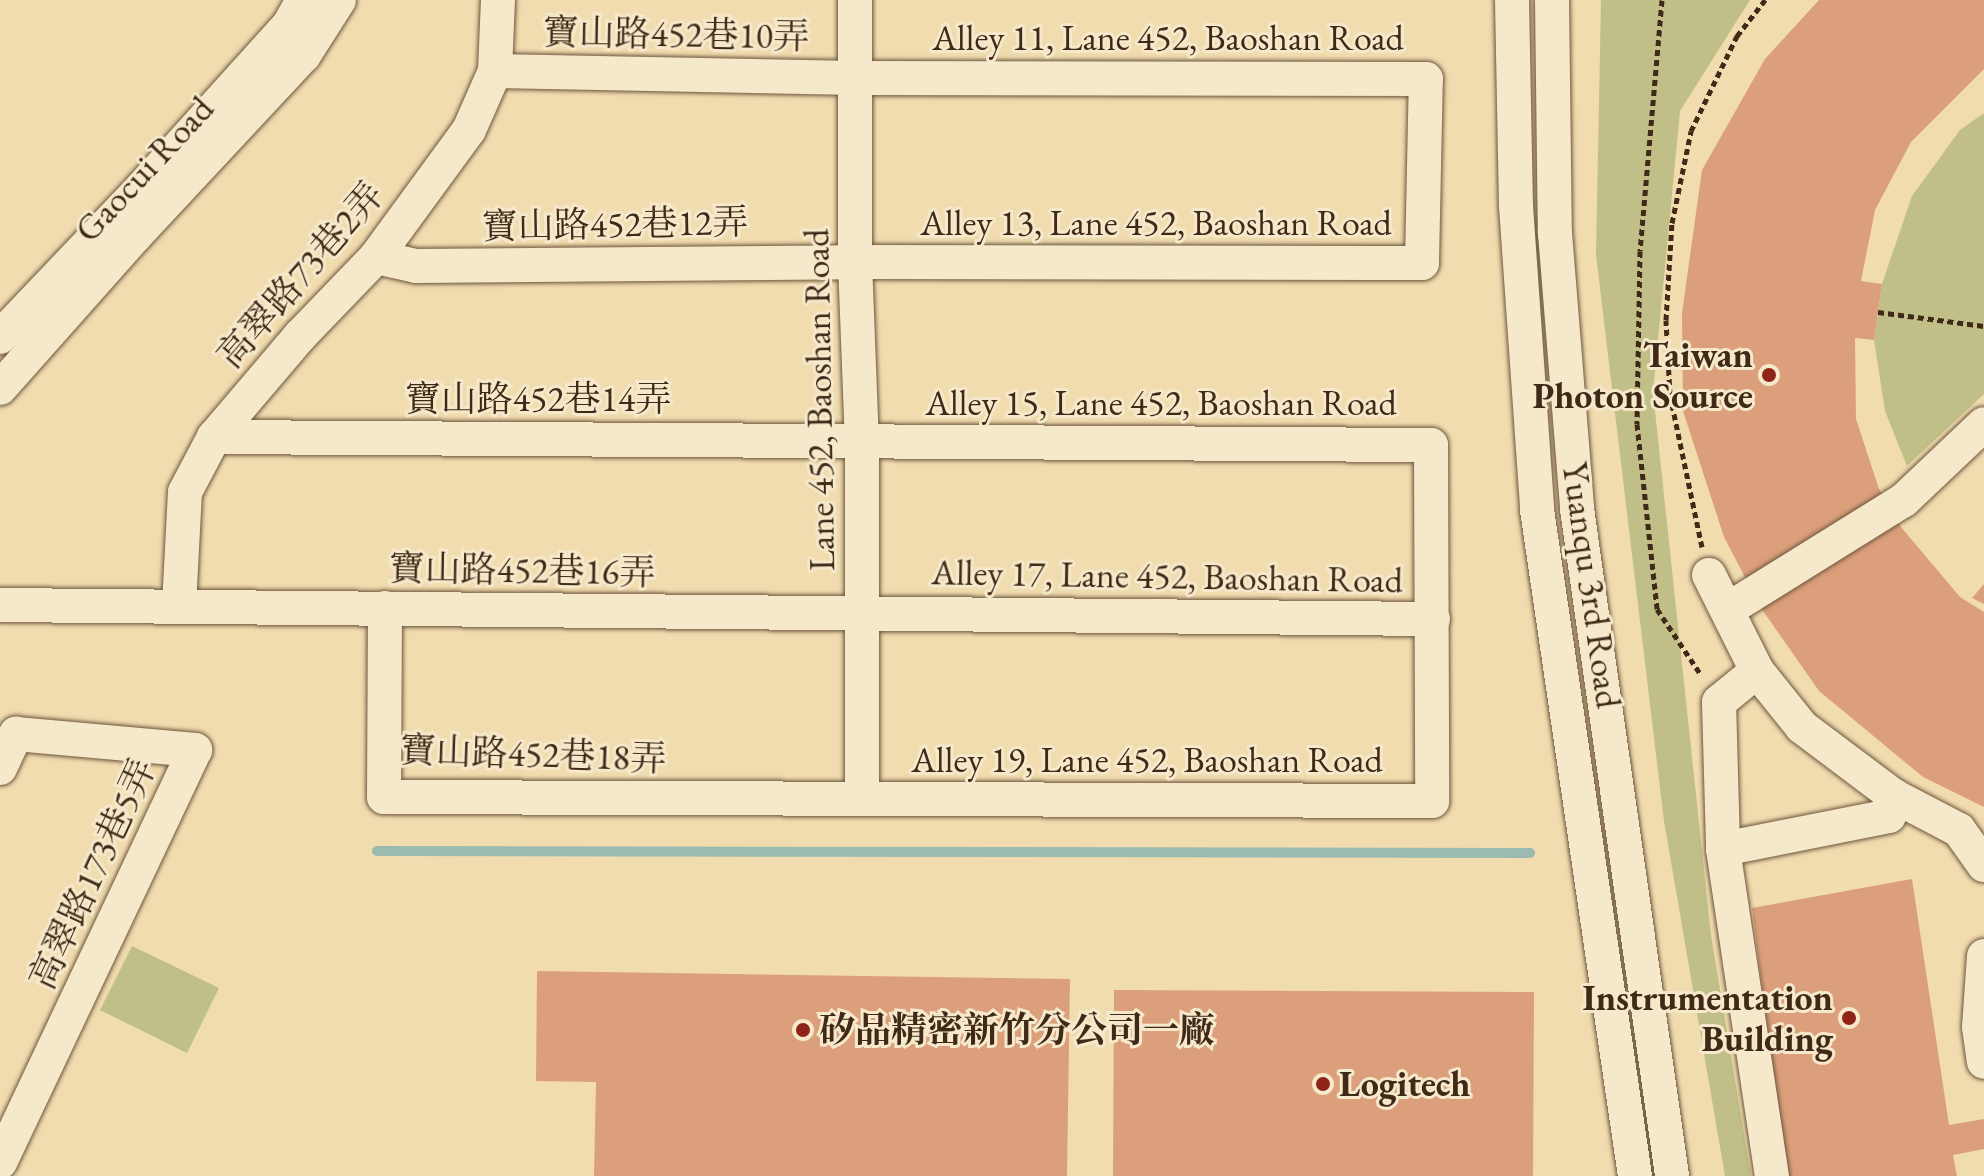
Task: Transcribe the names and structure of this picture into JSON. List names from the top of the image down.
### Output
{
  "streets": {
    "street": [
      "寶山路452巷10弄",
      "Alley 11, Lane 452, Baoshan Road",
      "Gaocui Road",
      "Alley 13, Lane 452, Baoshan Road",
      "寶山路452巷12弄",
      "高翠路73巷2弄",
      "寶山路452巷14弄",
      "Lane 452, Baoshan Road",
      "Alley 15, Lane 452, Baoshan Road",
      "寶山路452巷16弄",
      "Alley 17, Lane 452, Baoshan Road",
      "Yuanqu 3rd Road",
      "寶山路452巷18弄",
      "Alley 19, Lane 452, Baoshan Road",
      "高翠路173巷5弄"
    ]
  },
  "crossings": [
    ["寶山路452巷10弄", "Alley 11, Lane 452, Baoshan Road"],
    ["寶山路452巷10弄", "高翠路73巷2弄"],
    ["寶山路452巷10弄", "Lane 452, Baoshan Road"],
    ["Alley 11, Lane 452, Baoshan Road", "Alley 13, Lane 452, Baoshan Road"],
    ["Alley 11, Lane 452, Baoshan Road", "Lane 452, Baoshan Road"],
    ["Alley 13, Lane 452, Baoshan Road", "寶山路452巷12弄"],
    ["Alley 13, Lane 452, Baoshan Road", "Lane 452, Baoshan Road"],
    ["寶山路452巷12弄", "高翠路73巷2弄"],
    ["寶山路452巷12弄", "Lane 452, Baoshan Road"],
    ["高翠路73巷2弄", "寶山路452巷14弄"],
    ["高翠路73巷2弄", "寶山路452巷16弄"],
    ["寶山路452巷14弄", "Lane 452, Baoshan Road"],
    ["寶山路452巷14弄", "Alley 15, Lane 452, Baoshan Road"],
    ["Lane 452, Baoshan Road", "Alley 15, Lane 452, Baoshan Road"],
    ["Lane 452, Baoshan Road", "寶山路452巷16弄"],
    ["Lane 452, Baoshan Road", "Alley 17, Lane 452, Baoshan Road"],
    ["Lane 452, Baoshan Road", "寶山路452巷18弄"],
    ["Lane 452, Baoshan Road", "Alley 19, Lane 452, Baoshan Road"],
    ["Alley 15, Lane 452, Baoshan Road", "Alley 17, Lane 452, Baoshan Road"],
    ["寶山路452巷16弄", "Alley 17, Lane 452, Baoshan Road"],
    ["寶山路452巷16弄", "寶山路452巷18弄"],
    ["Alley 17, Lane 452, Baoshan Road", "Alley 19, Lane 452, Baoshan Road"],
    ["寶山路452巷18弄", "Alley 19, Lane 452, Baoshan Road"]
  ],
  "places": [
    "Taiwan Photon Source",
    "Instrumentation Building",
    "矽品精密新竹分公司一廠",
    "Logitech"
  ]
}
